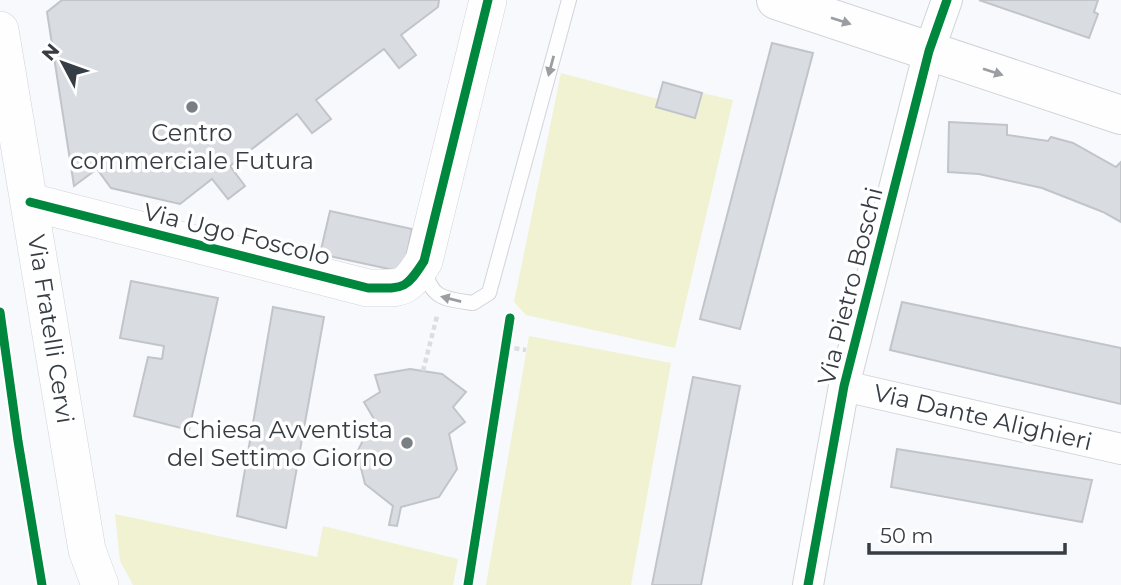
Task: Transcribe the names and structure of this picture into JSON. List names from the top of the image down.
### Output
{
  "streets": {
    "street": [
      "Via Ugo Foscolo",
      "Via Pietro Boschi",
      "Via Fratelli Cervi",
      "Via Dante Alighieri"
    ]
  },
  "crossings": [
    ["Via Ugo Foscolo", "Via Fratelli Cervi"],
    ["Via Pietro Boschi", "Via Dante Alighieri"]
  ],
  "places": ["Centro commerciale Futura", "Chiesa Avventista del Settimo Giorno"],
  "scale_bar": "50 m",
  "north": "top left"
}
